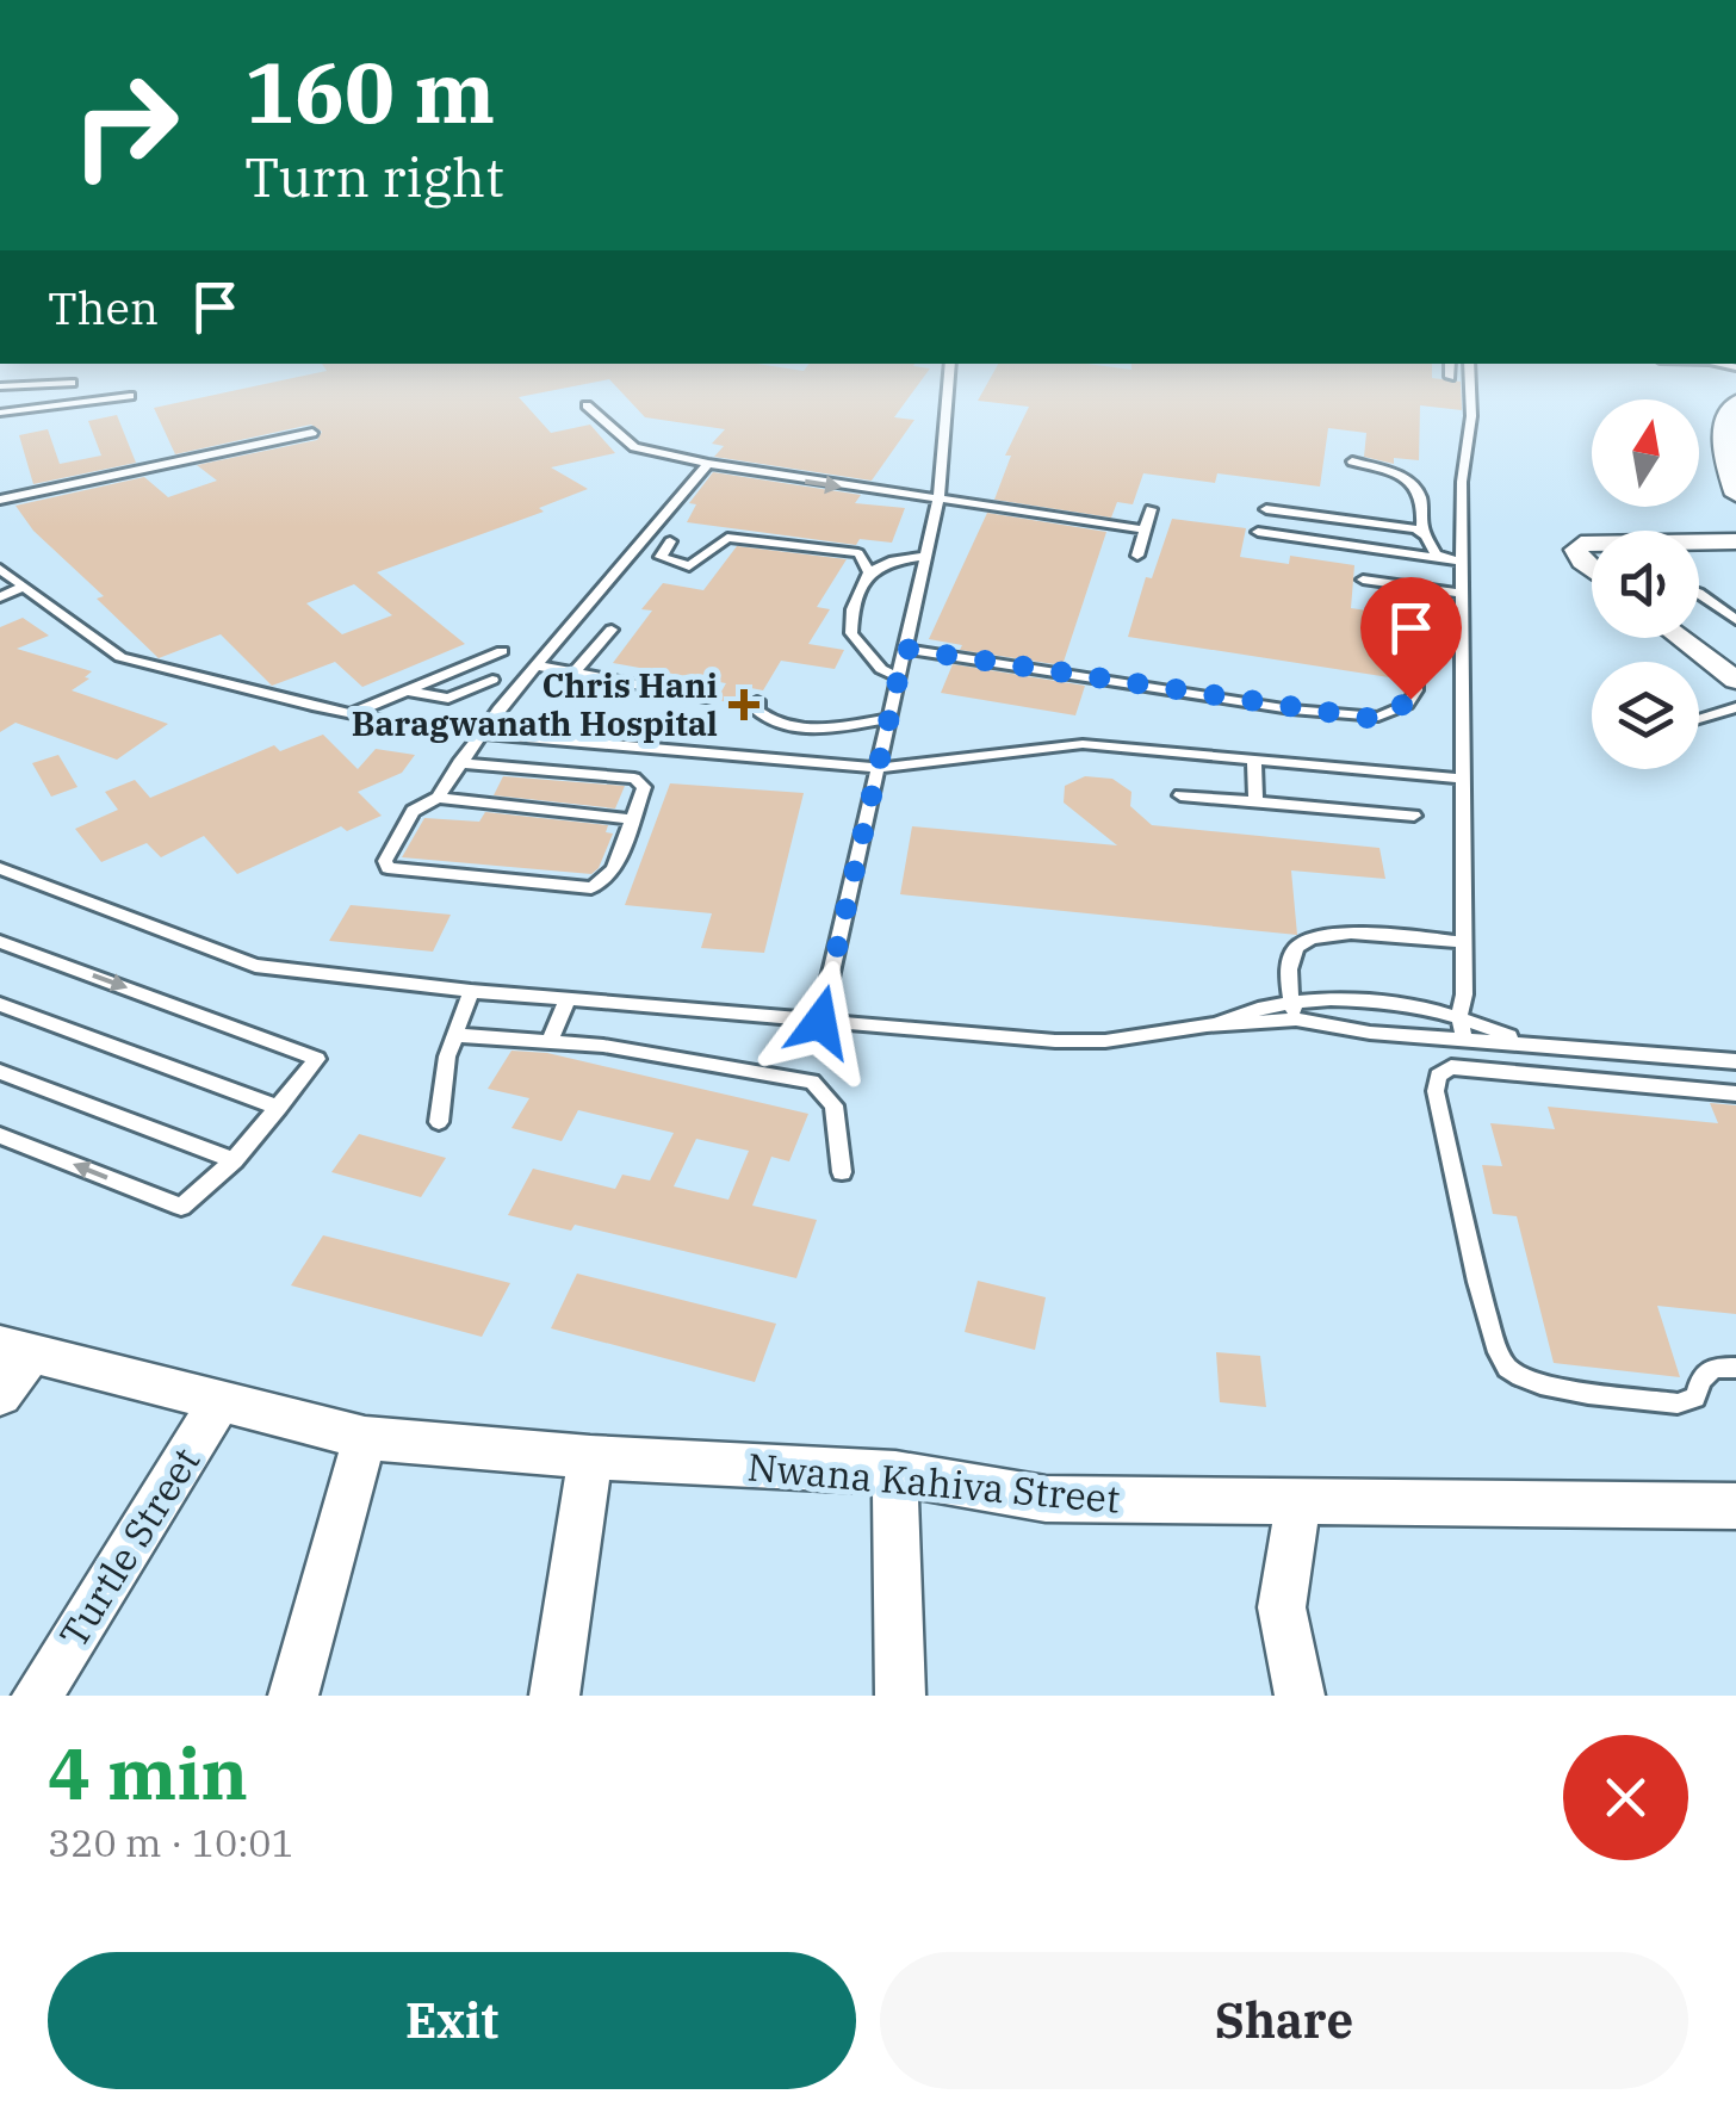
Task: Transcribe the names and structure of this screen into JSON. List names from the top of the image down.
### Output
{
  "streets": {
    "street": ["Nwana Kahiva Street", "Turtle Street"]
  },
  "crossings": [
    ["Nwana Kahiva Street", "Turtle Street"]
  ],
  "places": {
    "health": ["Chris Hani Baragwanath Hospital"]
  },
  "north": "top",
  "page": {
    "turn": ["160 m", "Turn right"],
    "then": "Then",
    "heading": ["4 min", "320 m · 10:01"],
    "buttons": ["Exit", "Share"]
  }
}
